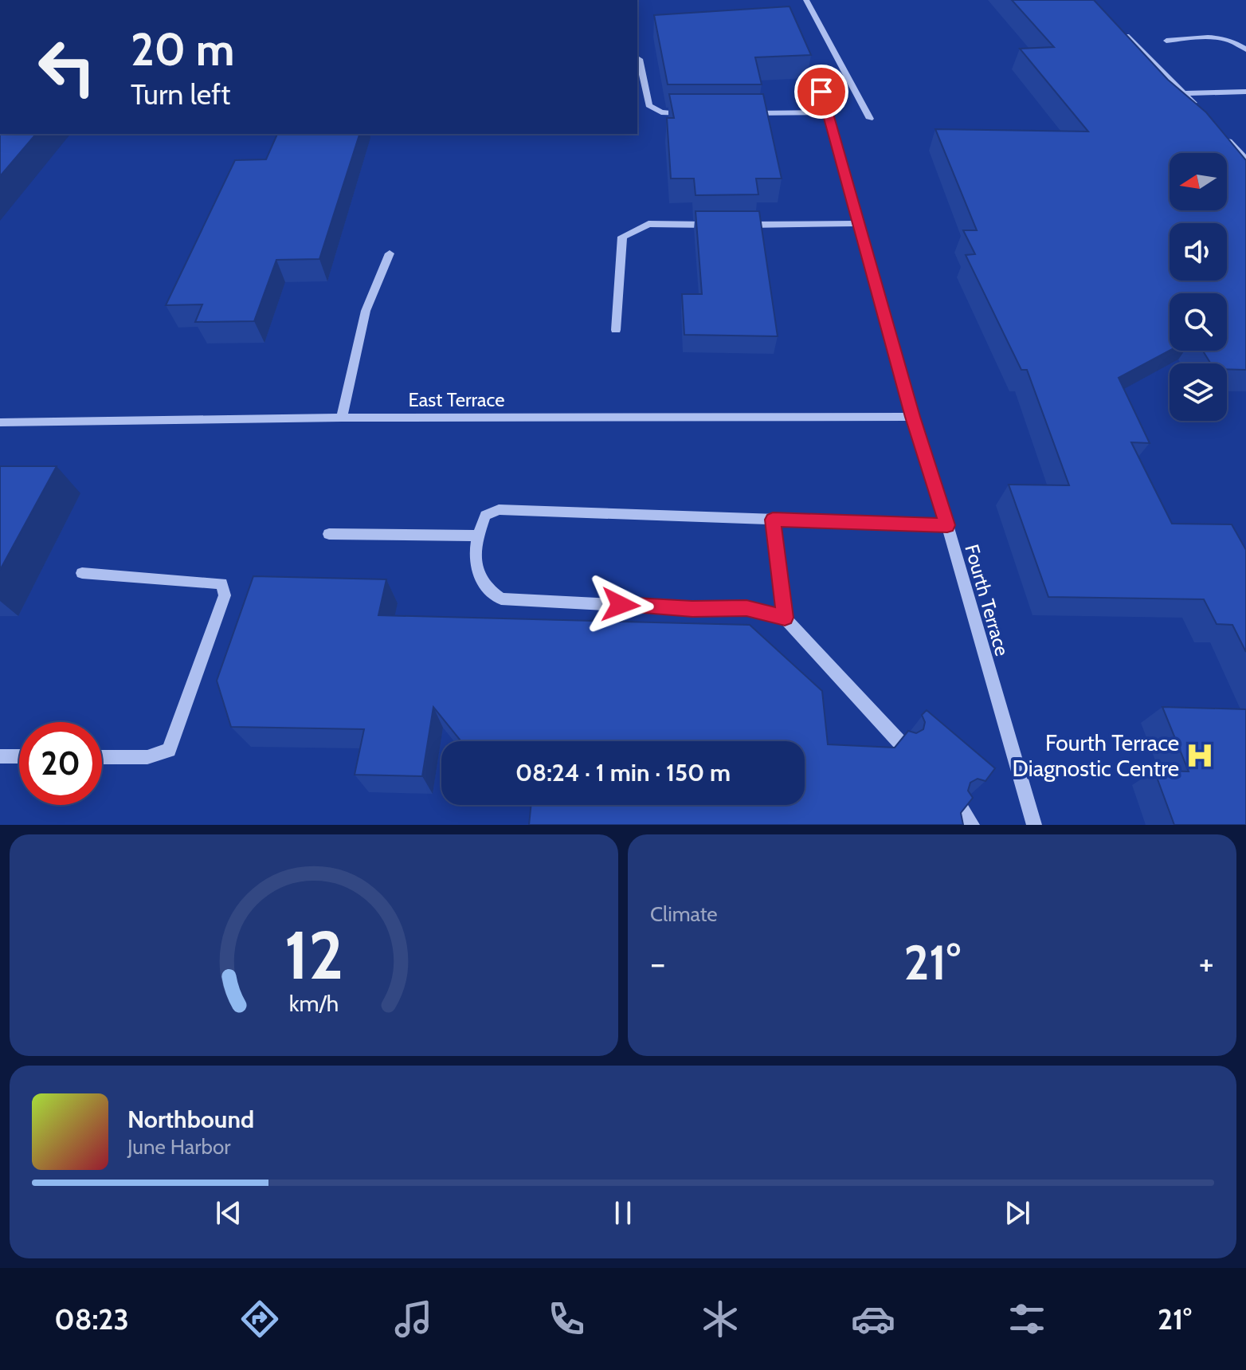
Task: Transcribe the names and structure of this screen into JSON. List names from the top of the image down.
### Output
{
  "streets": {
    "street": ["East Terrace", "Fourth Terrace"]
  },
  "crossings": [
    ["East Terrace", "Fourth Terrace"]
  ],
  "places": {
    "hospital": ["Fourth Terrace Diagnostic Centre"]
  },
  "north": "left",
  "page": {
    "turn": ["20 m", "Turn left"],
    "limit": "20",
    "trip": "08:24 · 1 min · 150 m",
    "tile": "Climate",
    "heat": ["−", "21°", "+"],
    "song": ["Northbound", "June Harbor"],
    "tabs": ["08:23", "21°"],
    "gauge": ["12", "km/h"]
  }
}
